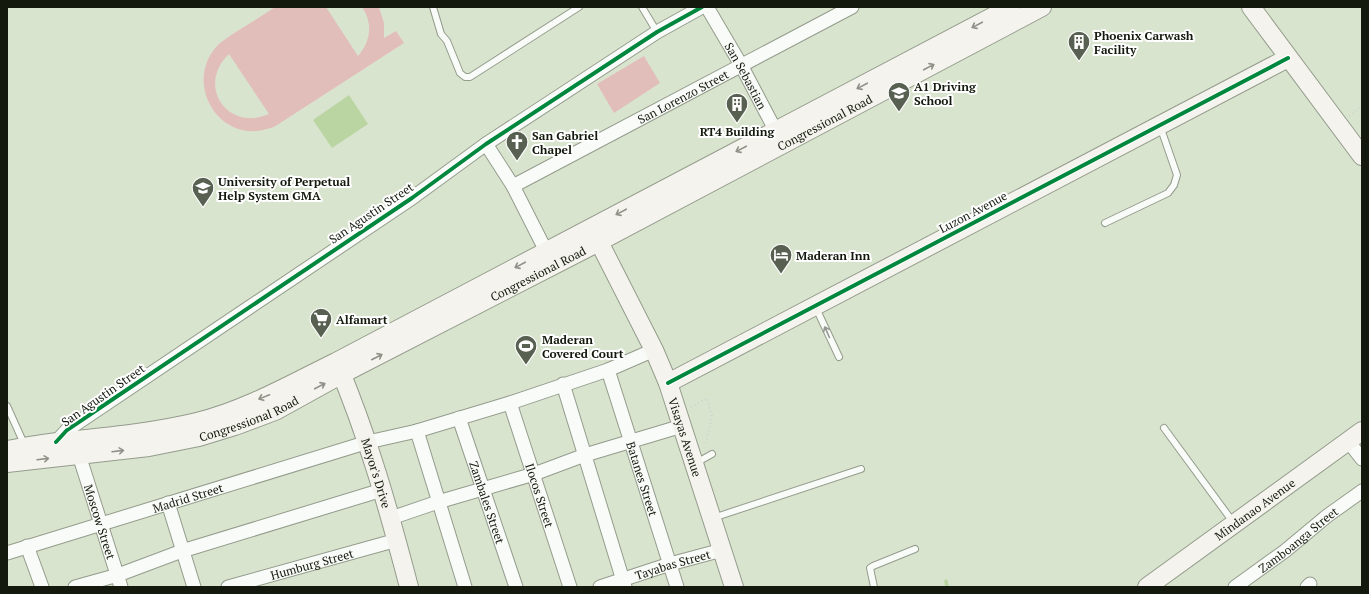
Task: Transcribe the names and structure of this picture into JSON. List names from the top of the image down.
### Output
{
  "streets": {
    "main road": [
      "Congressional Road",
      "Luzon Avenue",
      "Visayas Avenue",
      "Mayor's Drive",
      "Mindanao Avenue"
    ],
    "street": [
      "San Sebastian",
      "San Lorenzo Street",
      "San Agustin Street",
      "Batanes Street",
      "Ilocos Street",
      "Madrid Street",
      "Zambales Street",
      "Moscow Street",
      "Zamboanga Street",
      "Humburg Street",
      "Tayabas Street"
    ]
  },
  "crossings": [
    ["San Sebastian", "San Lorenzo Street"],
    ["San Sebastian", "Congressional Road"],
    ["Congressional Road", "San Agustin Street"],
    ["Congressional Road", "Visayas Avenue"],
    ["Congressional Road", "Mayor's Drive"],
    ["Congressional Road", "Moscow Street"],
    ["Luzon Avenue", "Visayas Avenue"],
    ["Visayas Avenue", "Tayabas Street"],
    ["Mayor's Drive", "Madrid Street"],
    ["Mayor's Drive", "Humburg Street"],
    ["Batanes Street", "Tayabas Street"],
    ["Madrid Street", "Moscow Street"]
  ],
  "places": {
    "building": ["Phoenix Carwash Facility", "RT4 Building"],
    "school or university": ["A1 Driving School", "University of Perpetual Help System GMA"],
    "church": ["San Gabriel Chapel"],
    "hotel": ["Maderan Inn"],
    "supermarket": ["Alfamart"],
    "sports": ["Maderan Covered Court"]
  }
}
